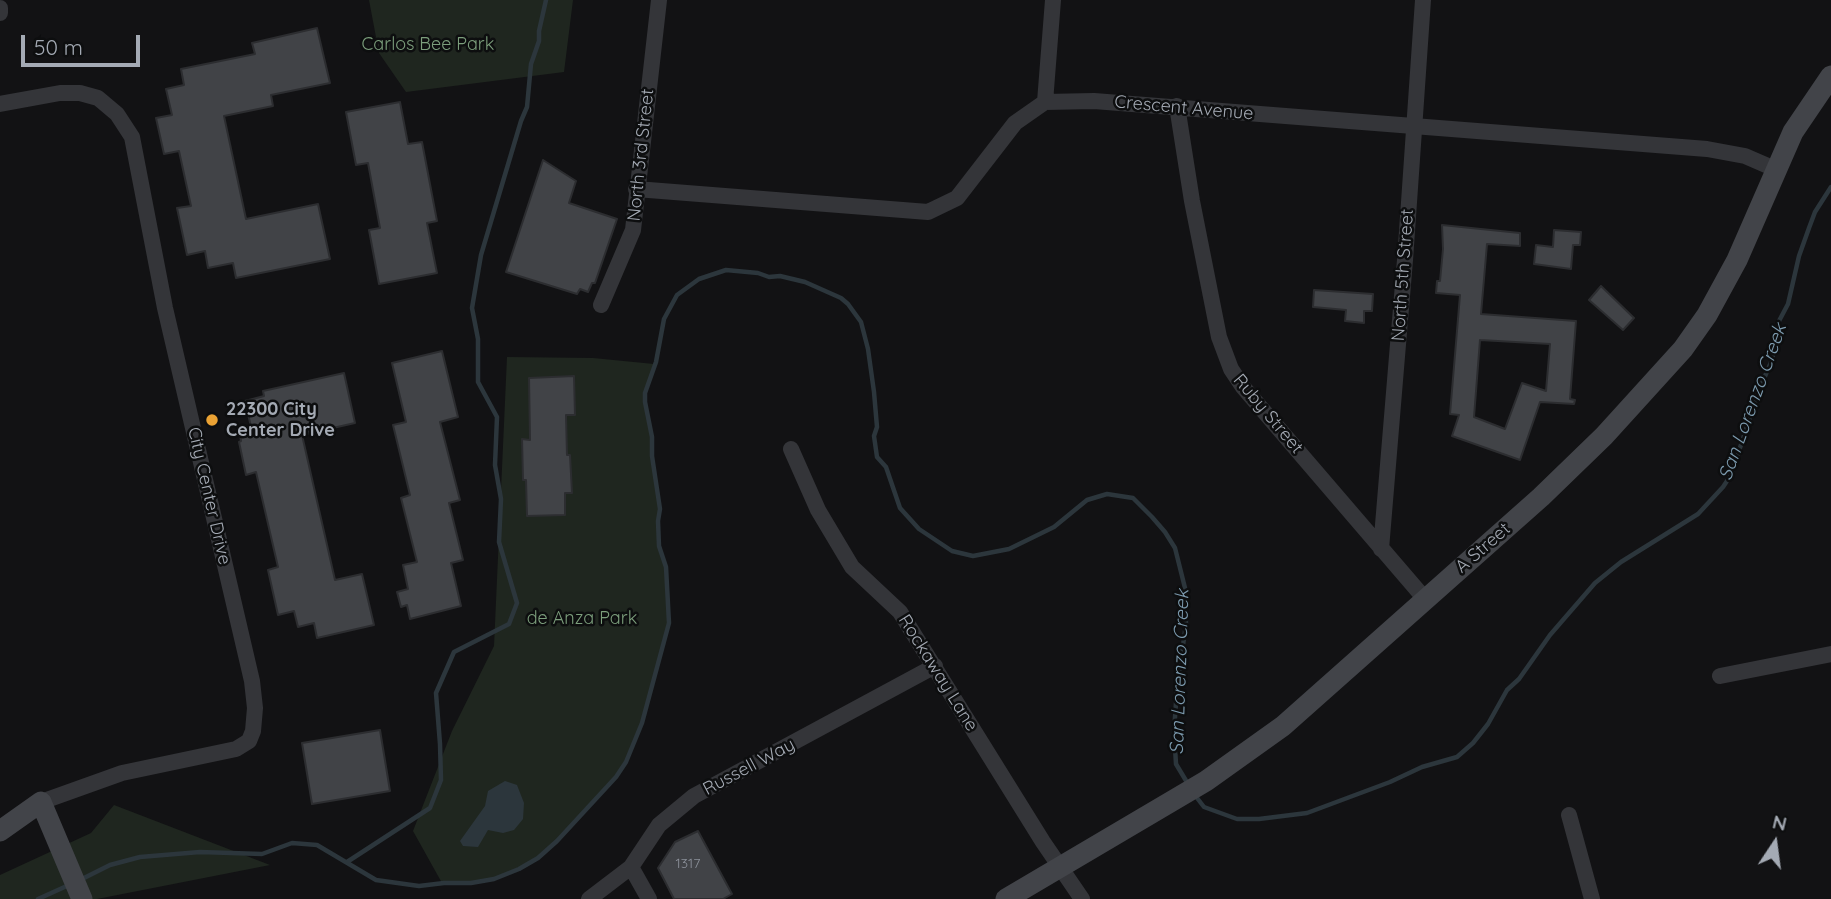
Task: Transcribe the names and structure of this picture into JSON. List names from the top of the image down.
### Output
{
  "streets": {
    "main road": ["City Center Drive", "A Street"],
    "street": [
      "Crescent Avenue",
      "North 3rd Street",
      "North 5th Street",
      "Ruby Street",
      "Rockaway Lane",
      "Russell Way"
    ]
  },
  "crossings": [
    ["Crescent Avenue", "North 5th Street"],
    ["Crescent Avenue", "Ruby Street"],
    ["Crescent Avenue", "A Street"],
    ["North 5th Street", "Ruby Street"],
    ["Ruby Street", "A Street"],
    ["A Street", "Rockaway Lane"],
    ["Rockaway Lane", "Russell Way"]
  ],
  "water": ["San Lorenzo Creek"],
  "parks": ["Carlos Bee Park", "de Anza Park"],
  "places": ["22300 City Center Drive"],
  "house_numbers": ["1317"],
  "scale_bar": "50 m",
  "north": "top"
}
